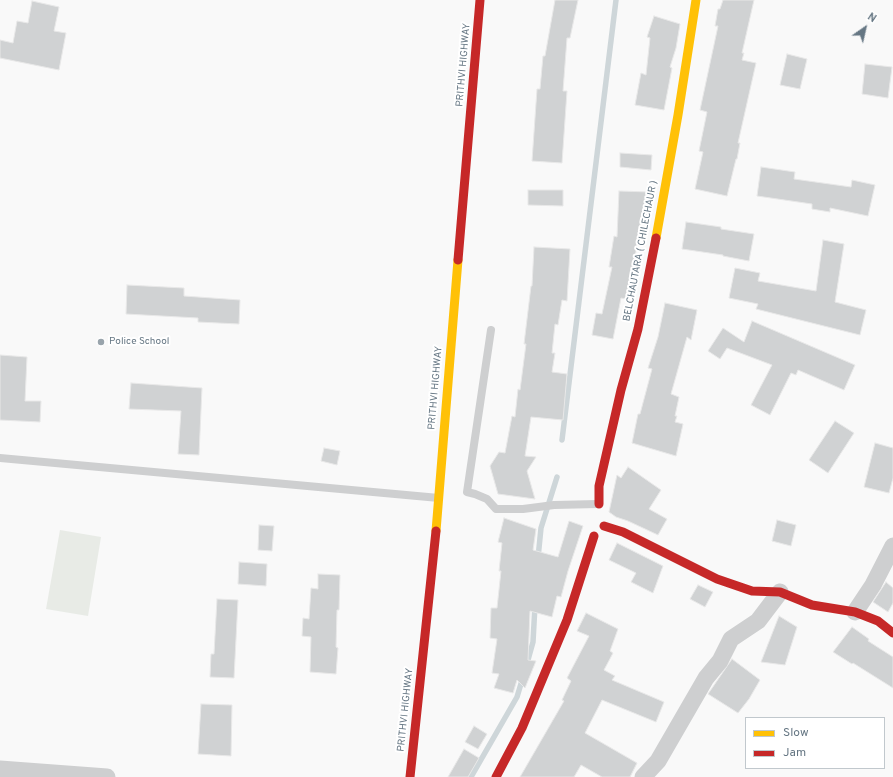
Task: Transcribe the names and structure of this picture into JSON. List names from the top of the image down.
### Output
{
  "streets": {
    "main road": ["PRITHVI HIGHWAY", "BELCHAUTARA ( CHILECHAUR )"]
  },
  "places": ["Police School"],
  "legend": ["Slow", "Jam"],
  "north": "top right"
}
